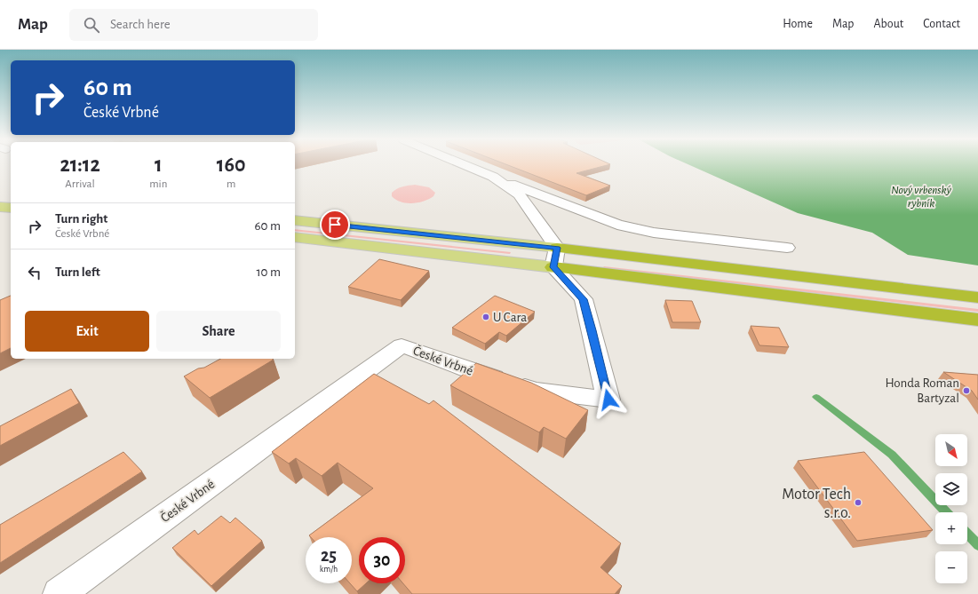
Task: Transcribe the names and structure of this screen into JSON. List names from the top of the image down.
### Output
{
  "streets": {
    "street": ["České Vrbné"]
  },
  "water": ["Nový vrbenský rybník"],
  "places": ["U Cara", "Honda Roman Bartyzal", "Motor Tech s.r.o."],
  "north": "bottom right",
  "page": {
    "header": "Map",
    "search": "Search here",
    "nav": [
      "Home",
      "Map",
      "About",
      "Contact"
    ],
    "turn": ["60 m", "České Vrbné"],
    "eta": [
      "21:12",
      "Arrival",
      "1",
      "min",
      "160",
      "m"
    ],
    "list": [
      {
        "name": "Turn right",
        "note": "České Vrbné",
        "value": "60 m"
      },
      {
        "name": "Turn left",
        "value": "10 m"
      }
    ],
    "buttons": ["Exit", "Share"],
    "map_buttons": ["+", "−"],
    "speed": "25 km/h",
    "limit": "30"
  }
}
